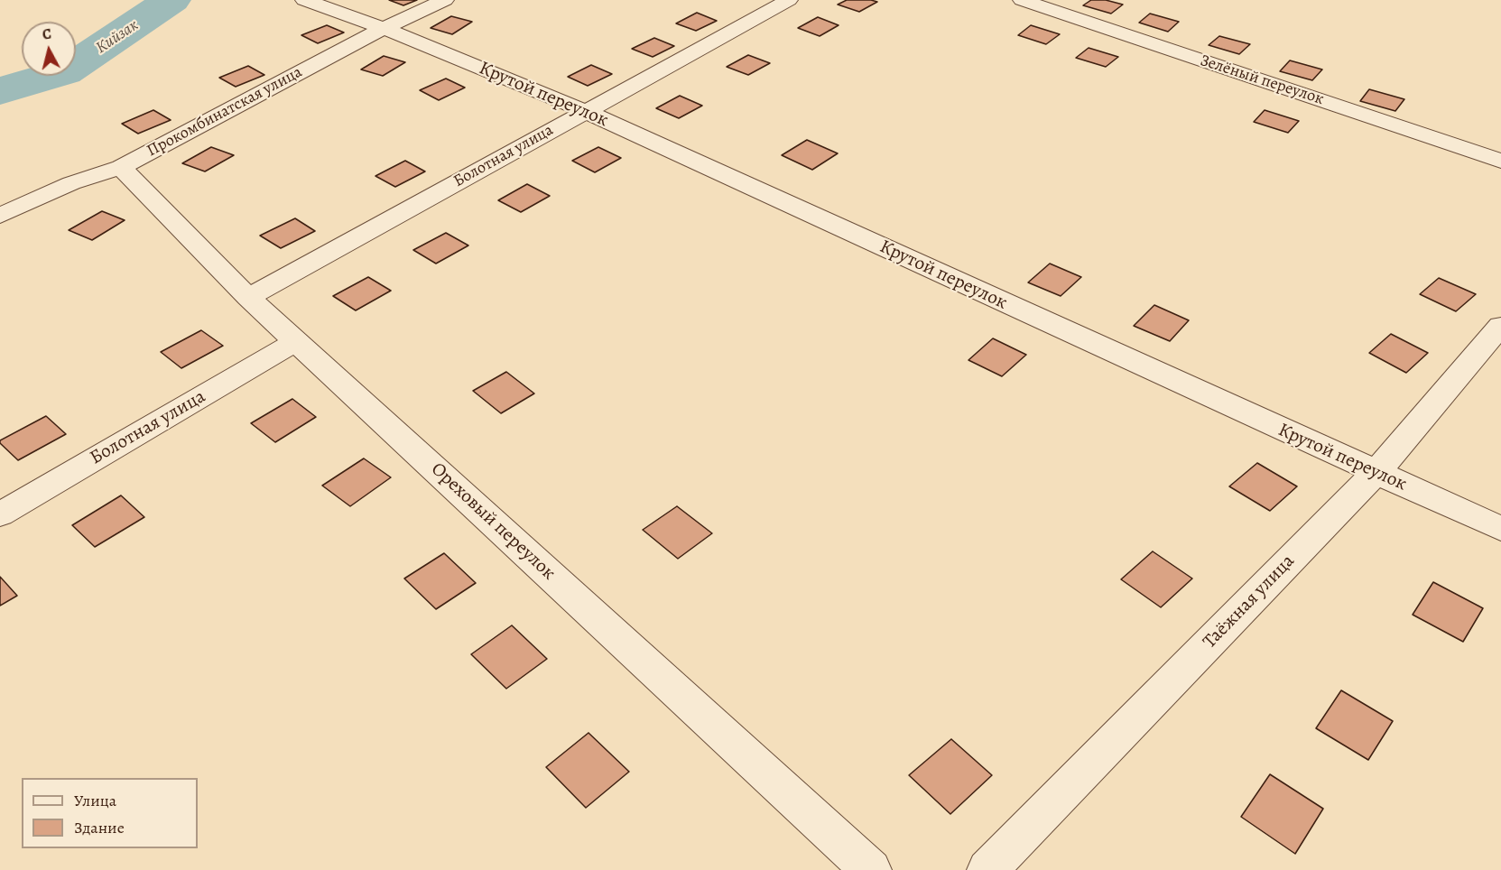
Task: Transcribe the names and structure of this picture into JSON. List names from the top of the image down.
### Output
{
  "streets": {
    "street": [
      "Зелёный переулок",
      "Крутой переулок",
      "Прокомбинатская улица",
      "Болотная улица",
      "Ореховый переулок",
      "Таёжная улица"
    ]
  },
  "crossings": [
    ["Крутой переулок", "Прокомбинатская улица"],
    ["Крутой переулок", "Болотная улица"],
    ["Крутой переулок", "Таёжная улица"],
    ["Прокомбинатская улица", "Ореховый переулок"],
    ["Болотная улица", "Ореховый переулок"]
  ],
  "water": ["Кийзак"],
  "legend": ["Улица", "Здание"],
  "north": "top"
}
